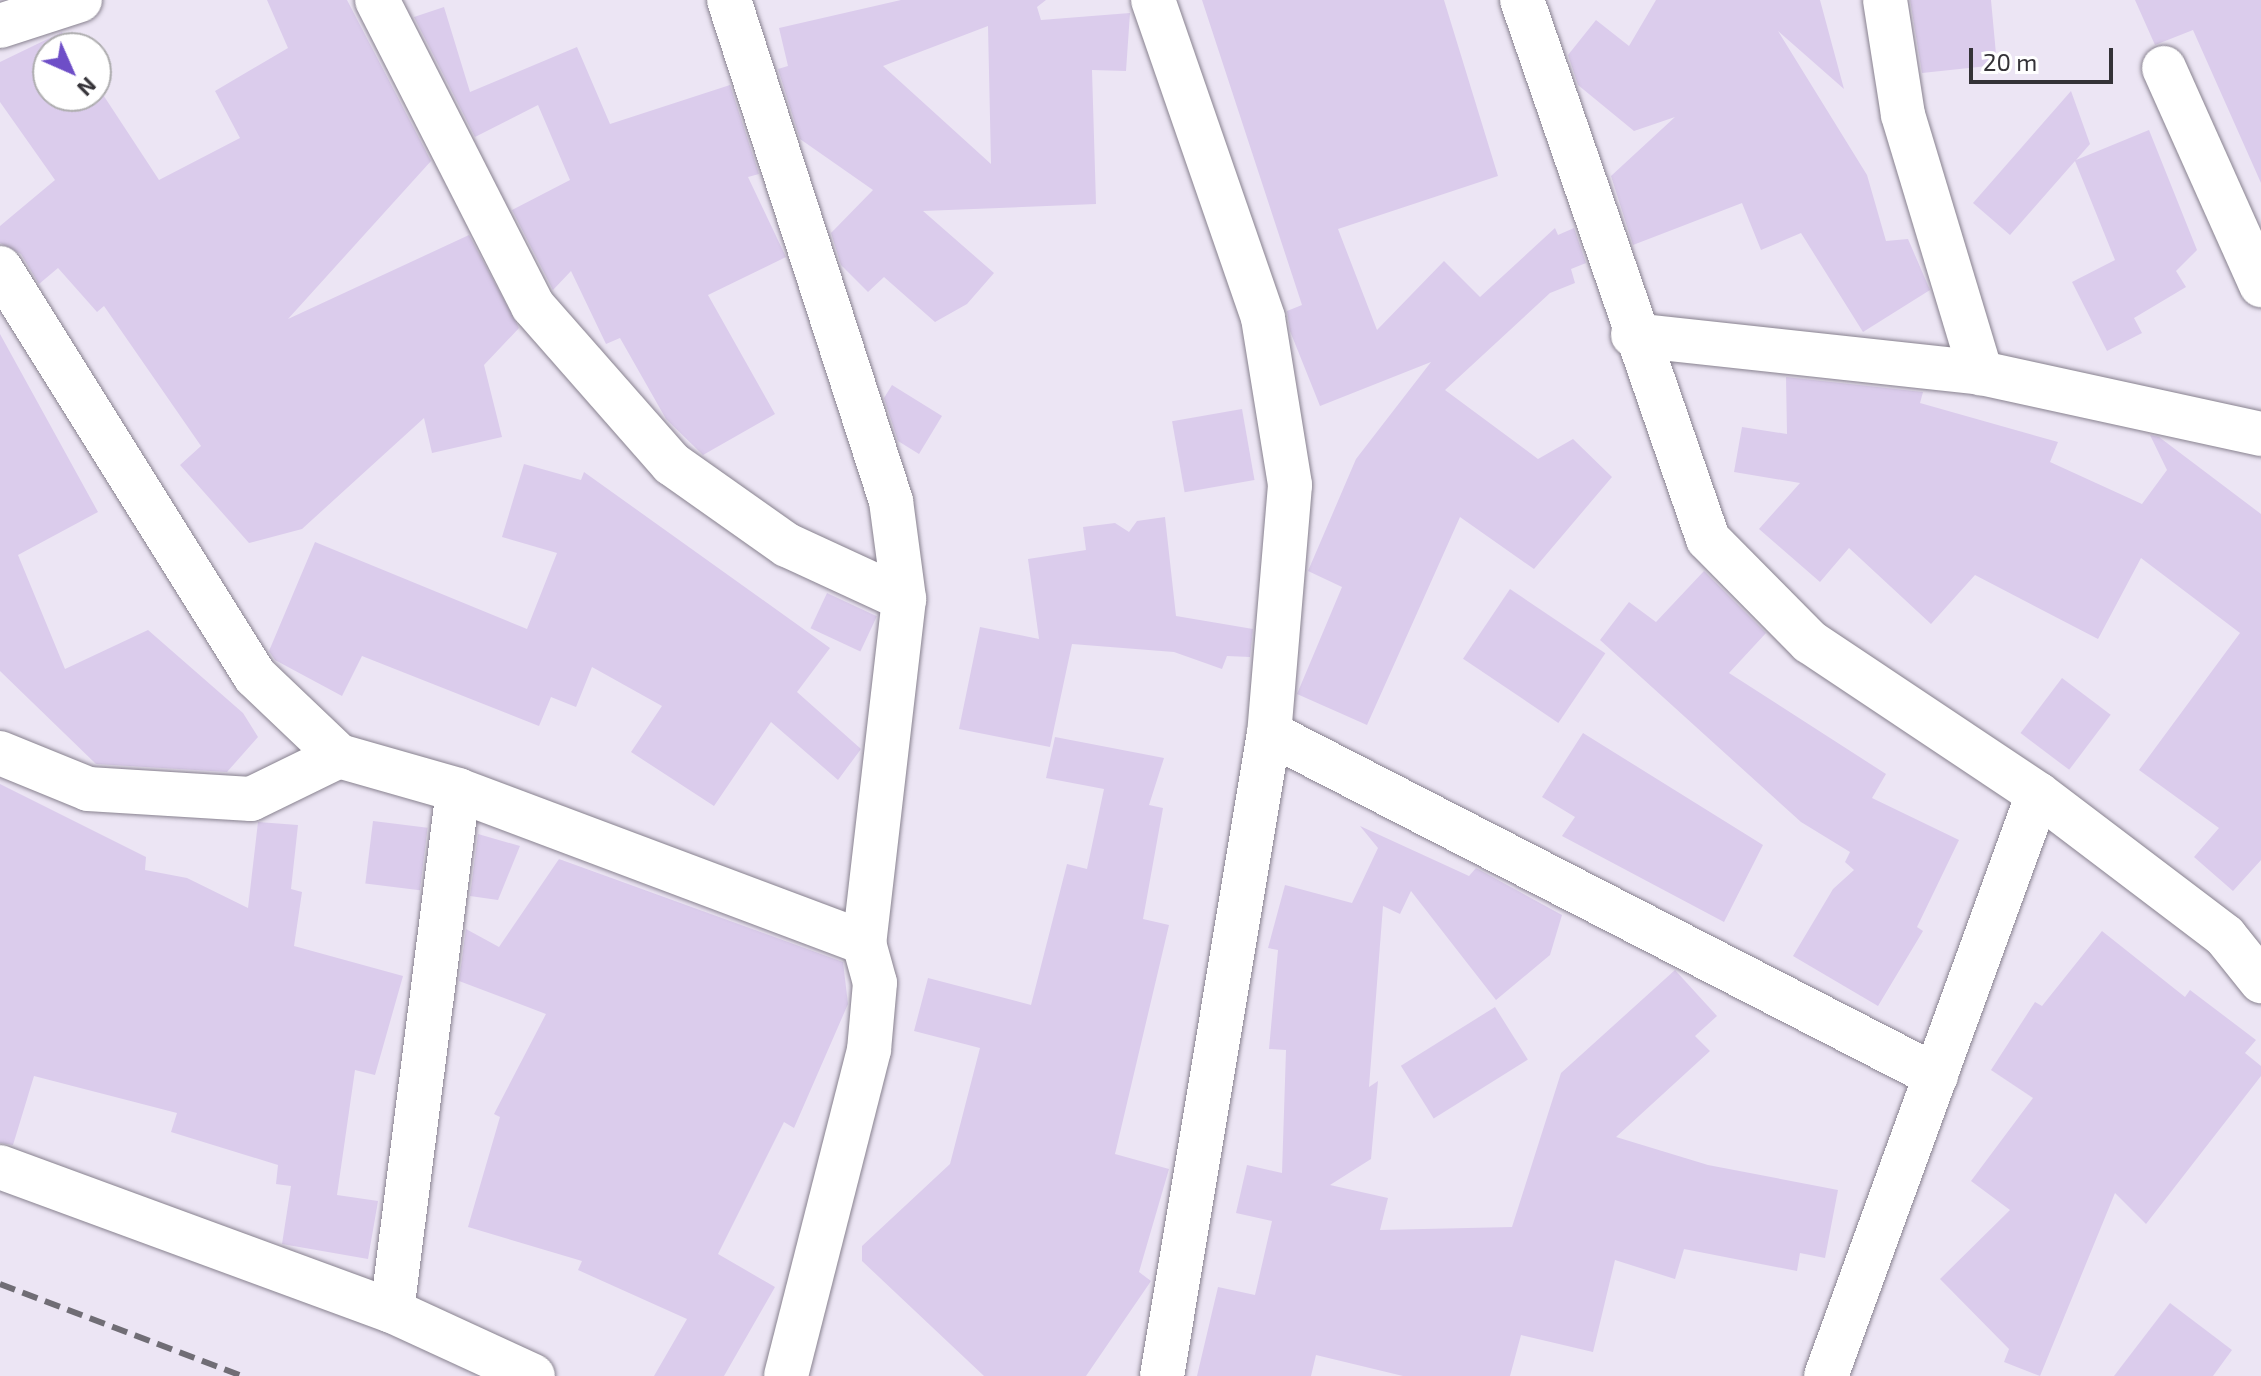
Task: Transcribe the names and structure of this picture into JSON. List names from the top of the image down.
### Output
{
  "scale_bar": "20 m",
  "north": "bottom right"
}
